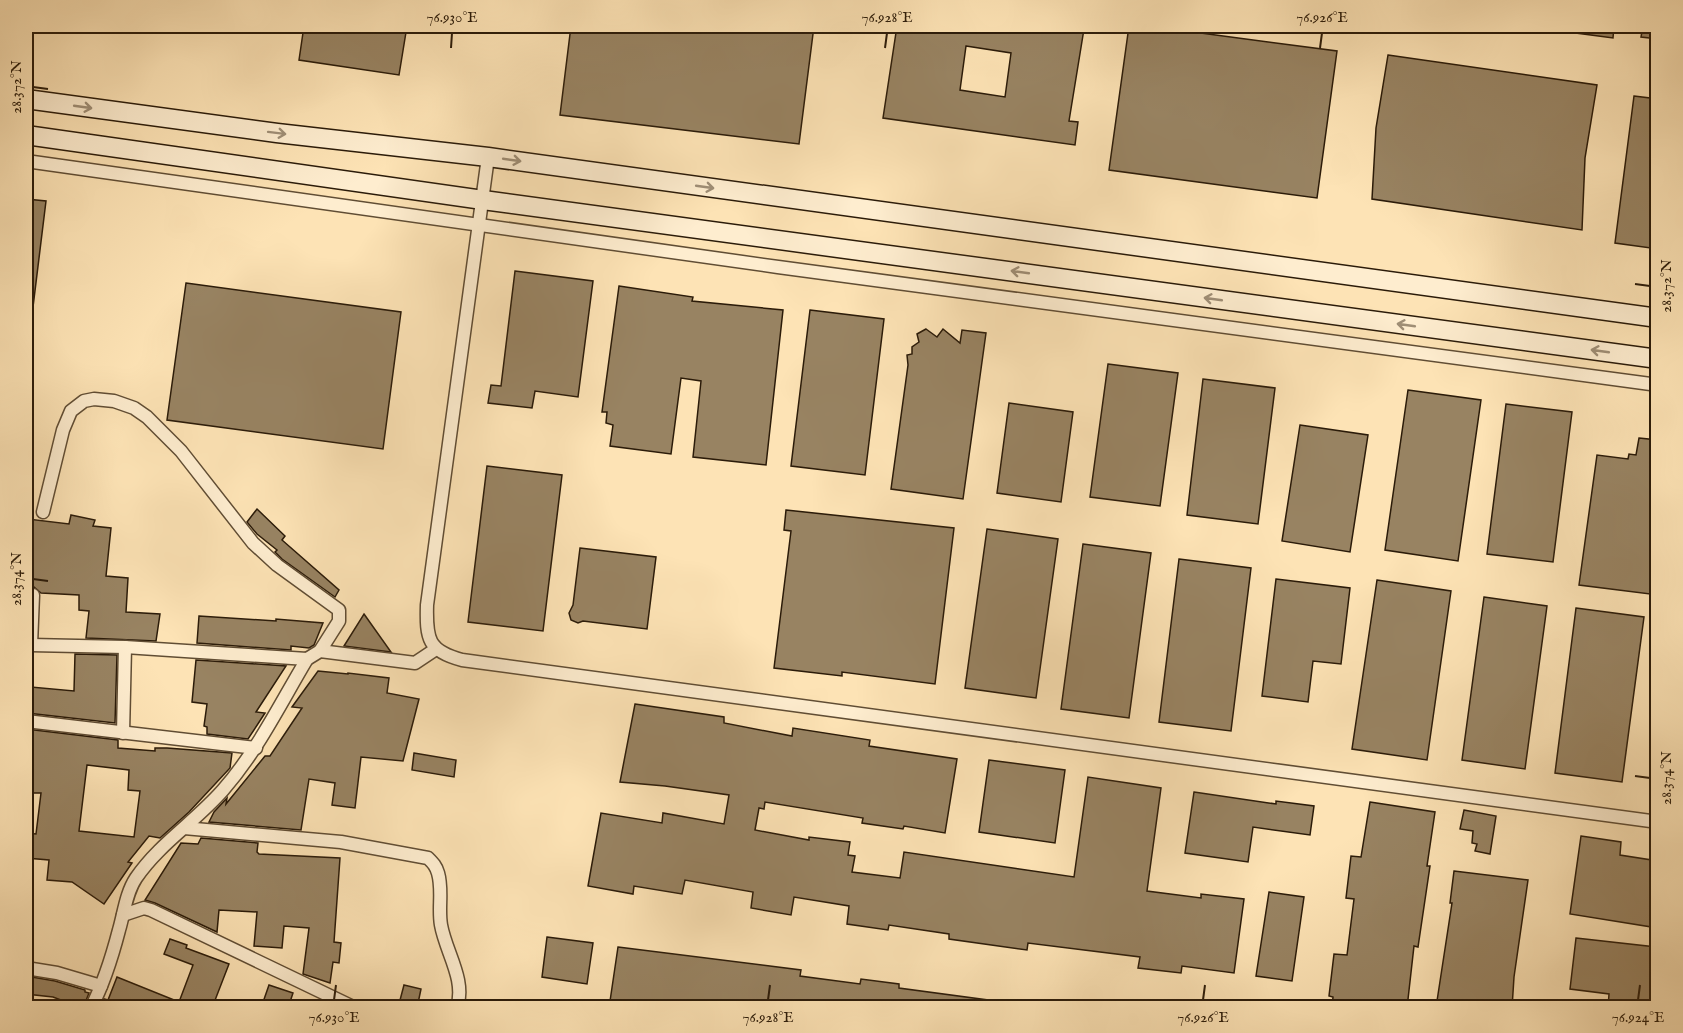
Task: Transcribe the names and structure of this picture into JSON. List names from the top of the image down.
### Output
{
  "coordinates": [
    "76.930°E",
    "76.928°E",
    "76.926°E",
    "28.372°N",
    "28.374°N",
    "76.924°E"
  ]
}
